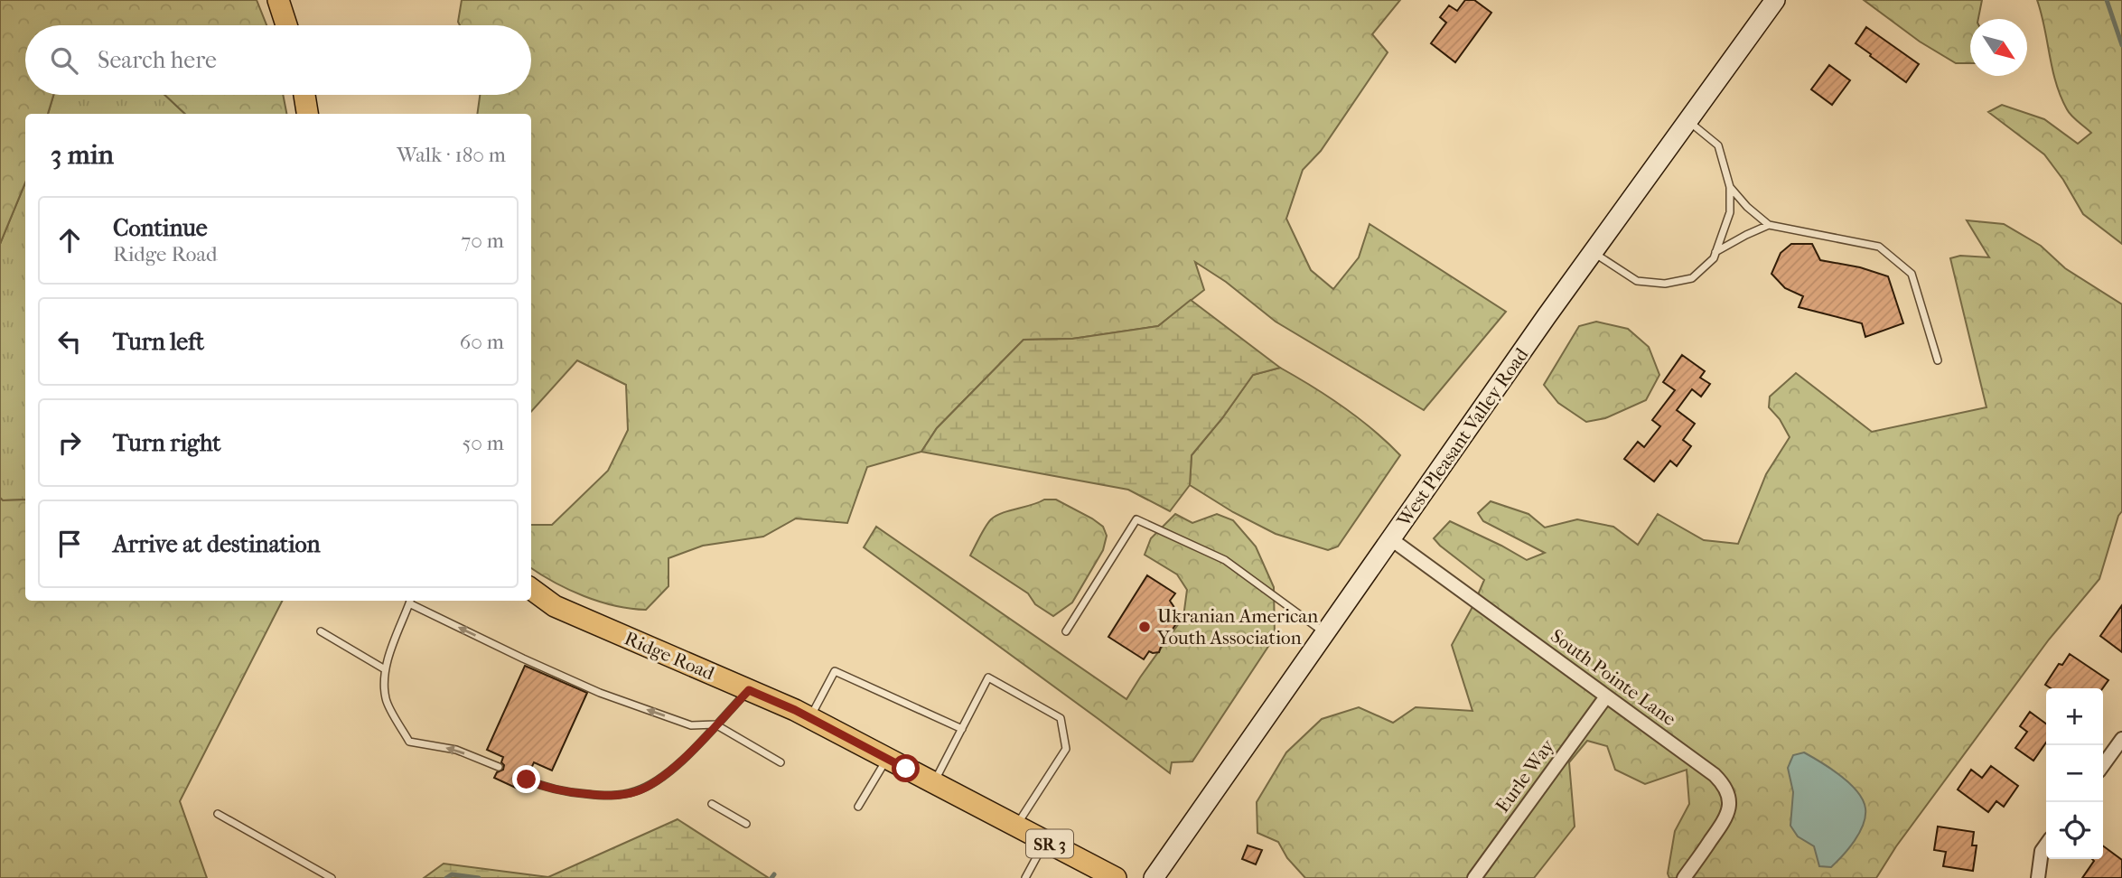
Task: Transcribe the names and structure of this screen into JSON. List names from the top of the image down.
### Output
{
  "streets": {
    "main road": ["West Pleasant Valley Road", "Ridge Road", "SR 3"],
    "street": ["South Pointe Lane", "Eurle Way"]
  },
  "crossings": [
    ["West Pleasant Valley Road", "South Pointe Lane"],
    ["South Pointe Lane", "Eurle Way"]
  ],
  "places": ["Ukranian American Youth Association"],
  "north": "bottom right",
  "page": {
    "search": "Search here",
    "heading": ["3 min", "Walk · 180 m"],
    "list": [
      ["Continue", "Ridge Road", "70 m"],
      ["Turn left", "60 m"],
      ["Turn right", "50 m"],
      "Arrive at destination"
    ],
    "map_buttons": ["+", "−"]
  }
}
